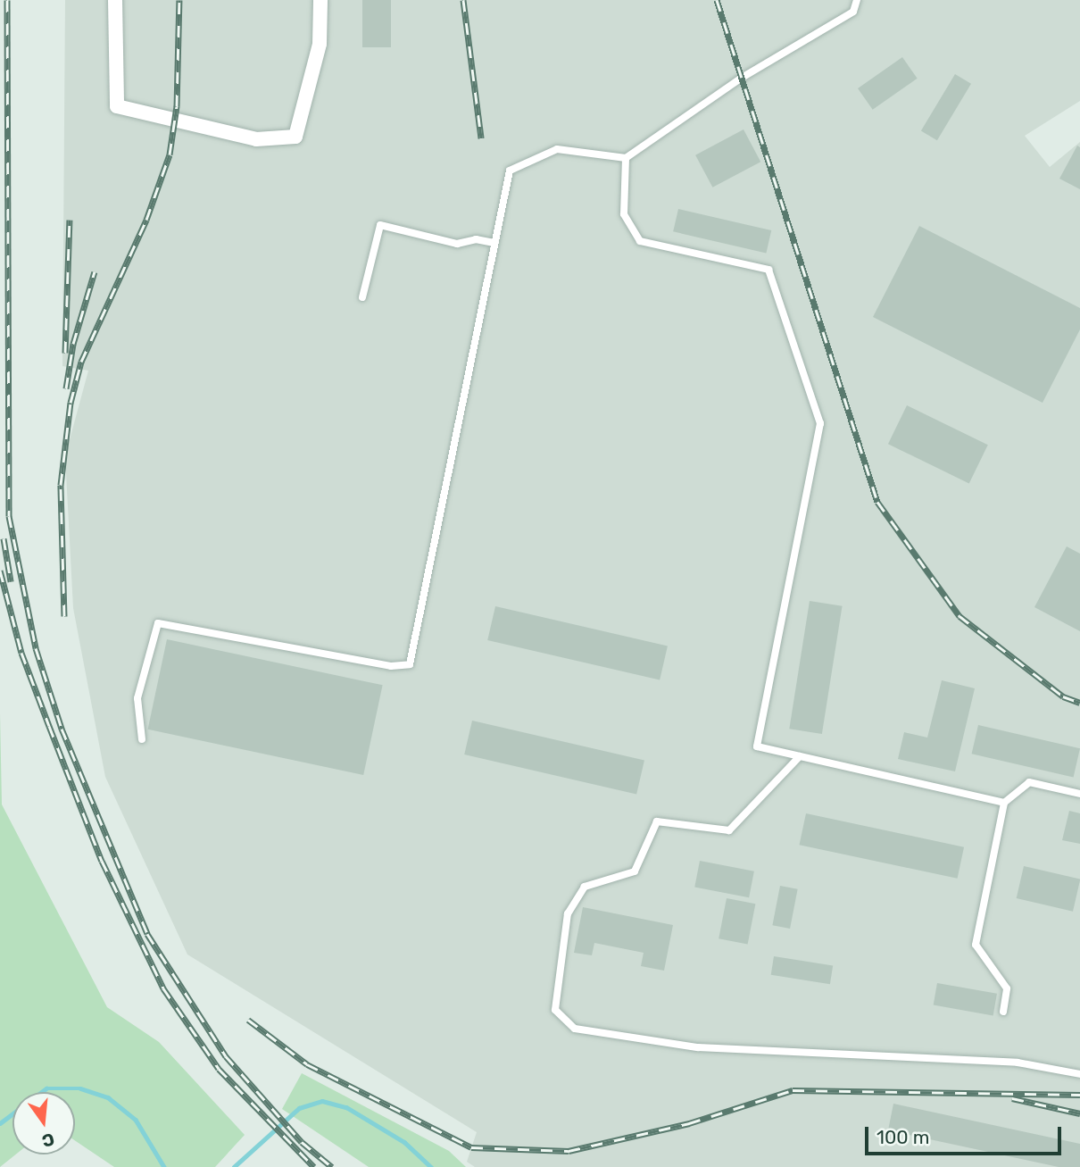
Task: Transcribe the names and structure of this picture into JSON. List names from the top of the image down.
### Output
{
  "scale_bar": "100 m",
  "north": "bottom"
}
